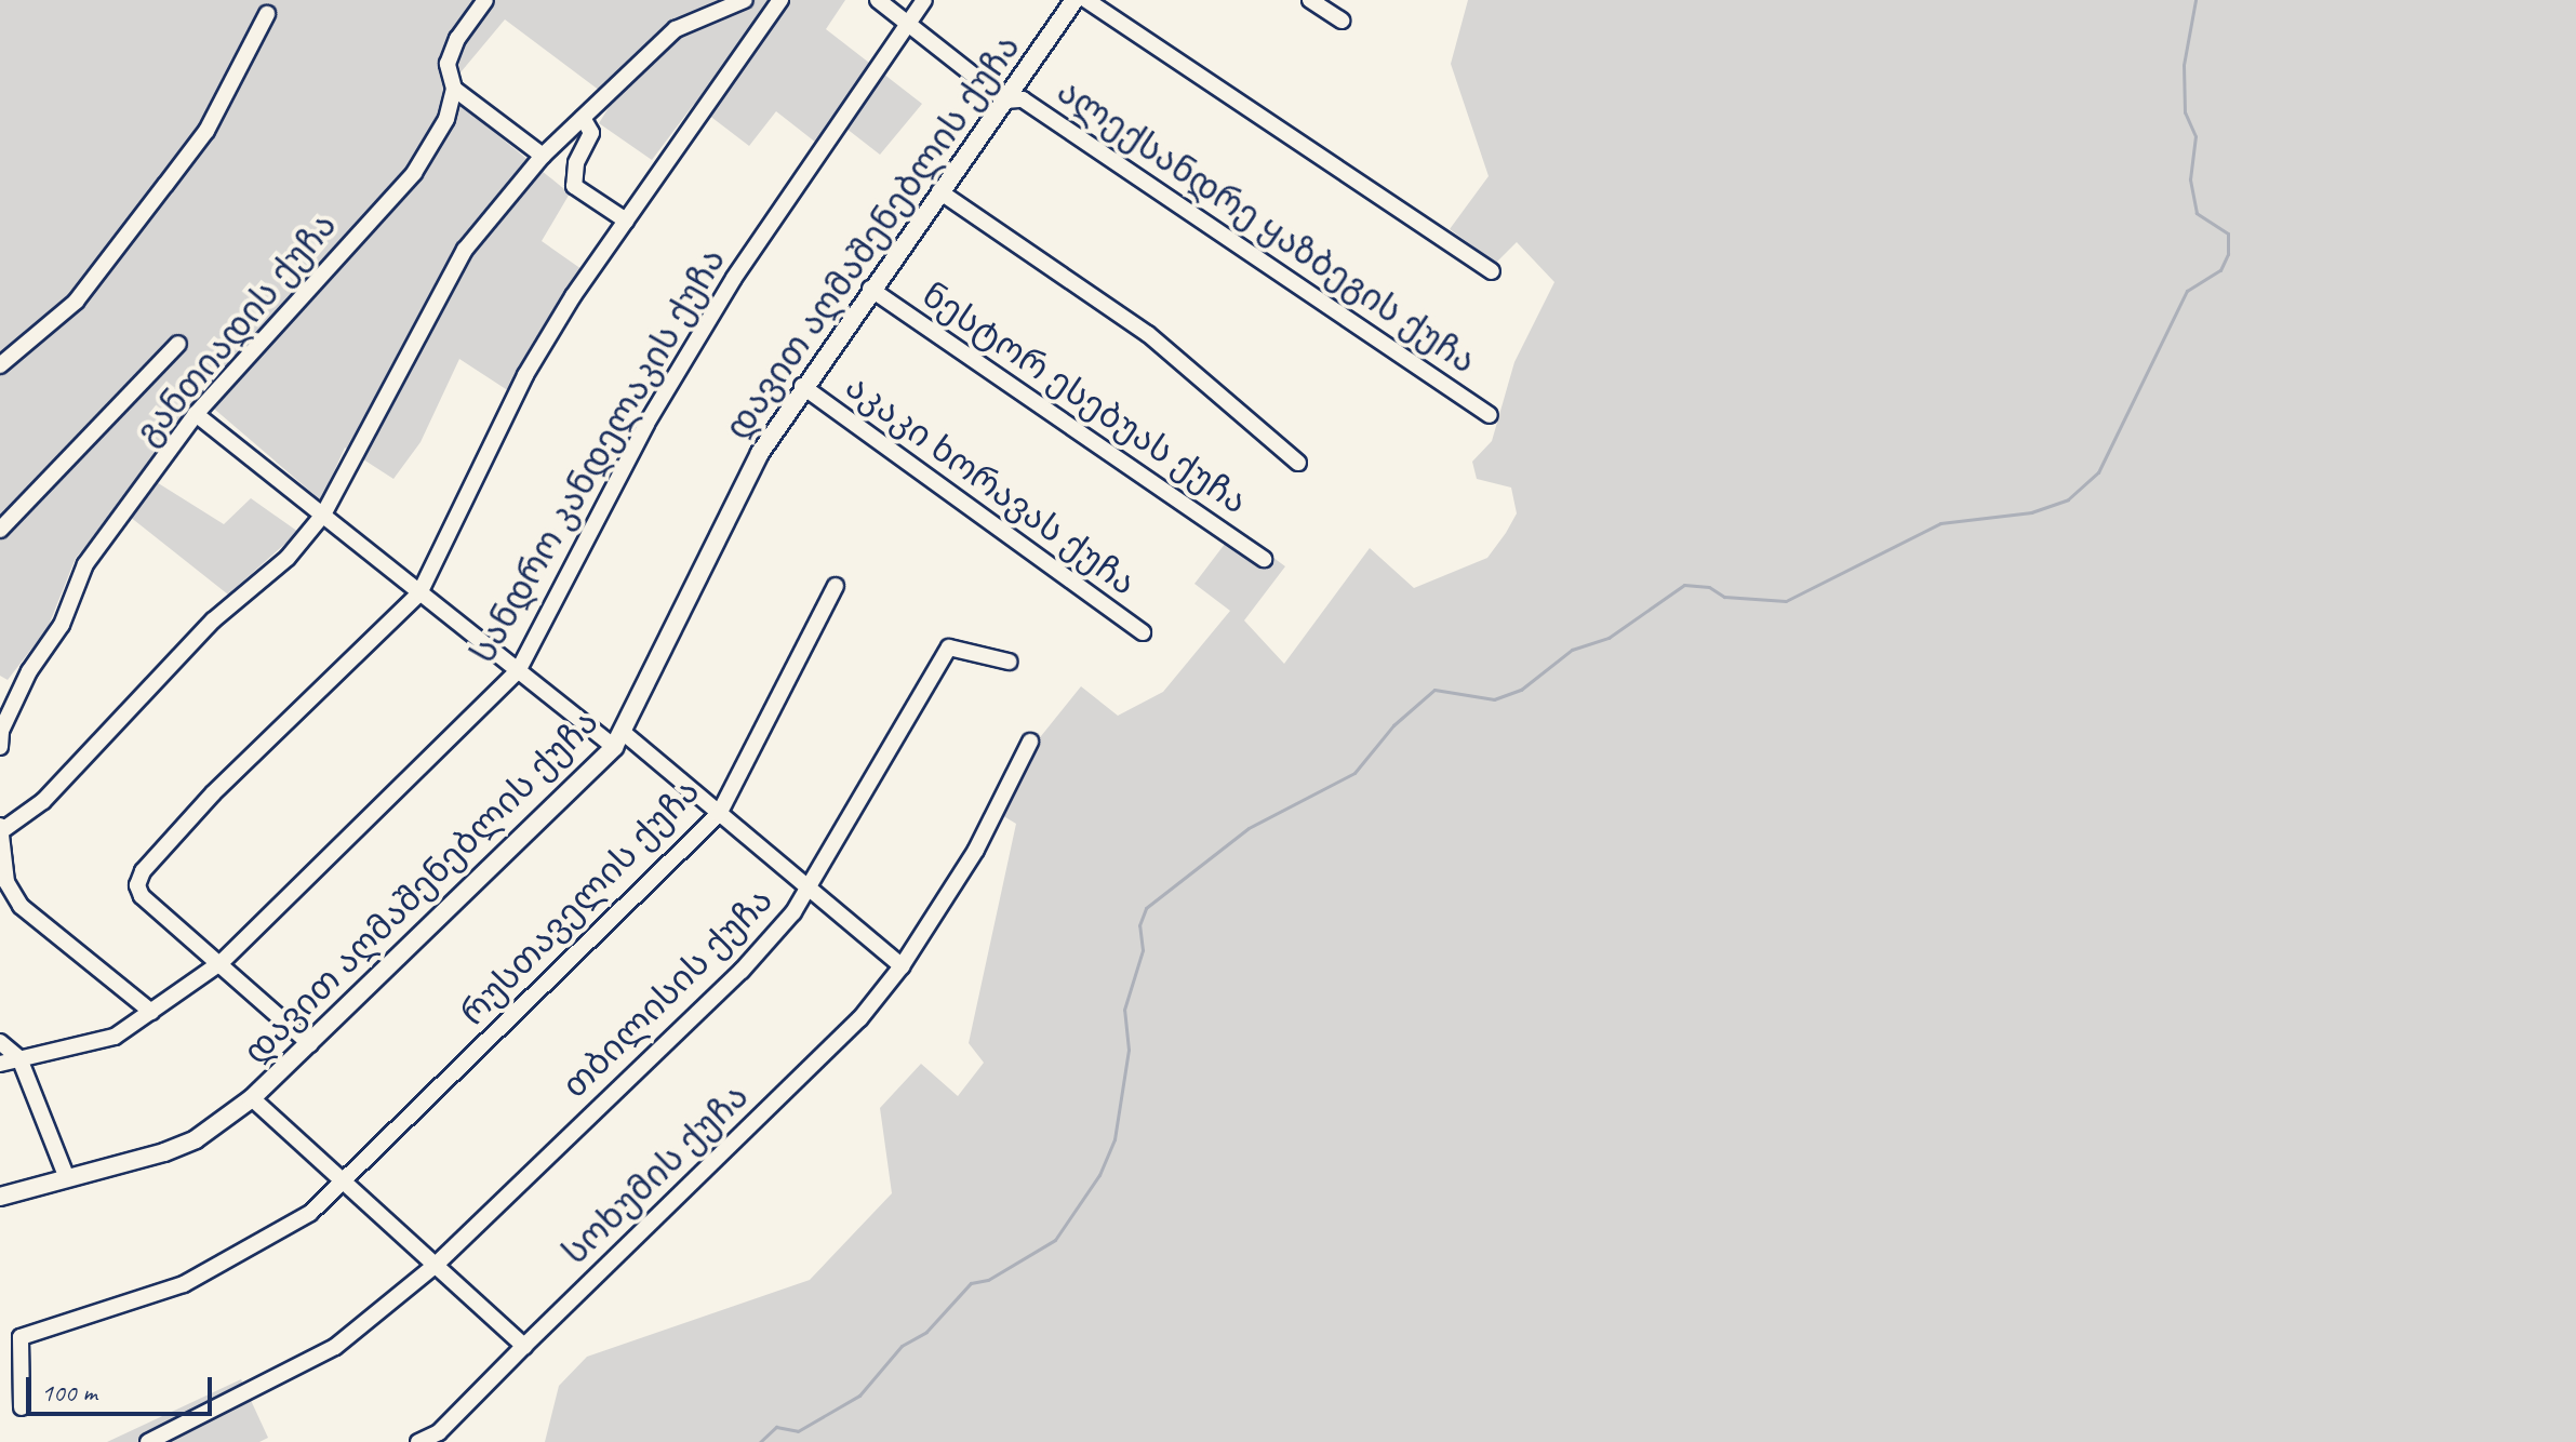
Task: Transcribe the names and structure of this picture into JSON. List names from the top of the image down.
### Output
{
  "streets": {
    "street": [
      "ალექსანდრე ყაზბეგის ქუჩა",
      "დავით აღმაშენებლის ქუჩა",
      "განთიადის ქუჩა",
      "ნესტორ ესებუას ქუჩა",
      "სანდრო კანდელაკის ქუჩა",
      "აკაკი ხორავას ქუჩა",
      "რუსთაველის ქუჩა",
      "თბილისის ქუჩა",
      "სოხუმის ქუჩა"
    ]
  },
  "crossings": [
    ["ალექსანდრე ყაზბეგის ქუჩა", "დავით აღმაშენებლის ქუჩა"],
    ["ალექსანდრე ყაზბეგის ქუჩა", "სანდრო კანდელაკის ქუჩა"],
    ["დავით აღმაშენებლის ქუჩა", "ნესტორ ესებუას ქუჩა"],
    ["დავით აღმაშენებლის ქუჩა", "აკაკი ხორავას ქუჩა"]
  ],
  "scale_bar": "100 m"
}
